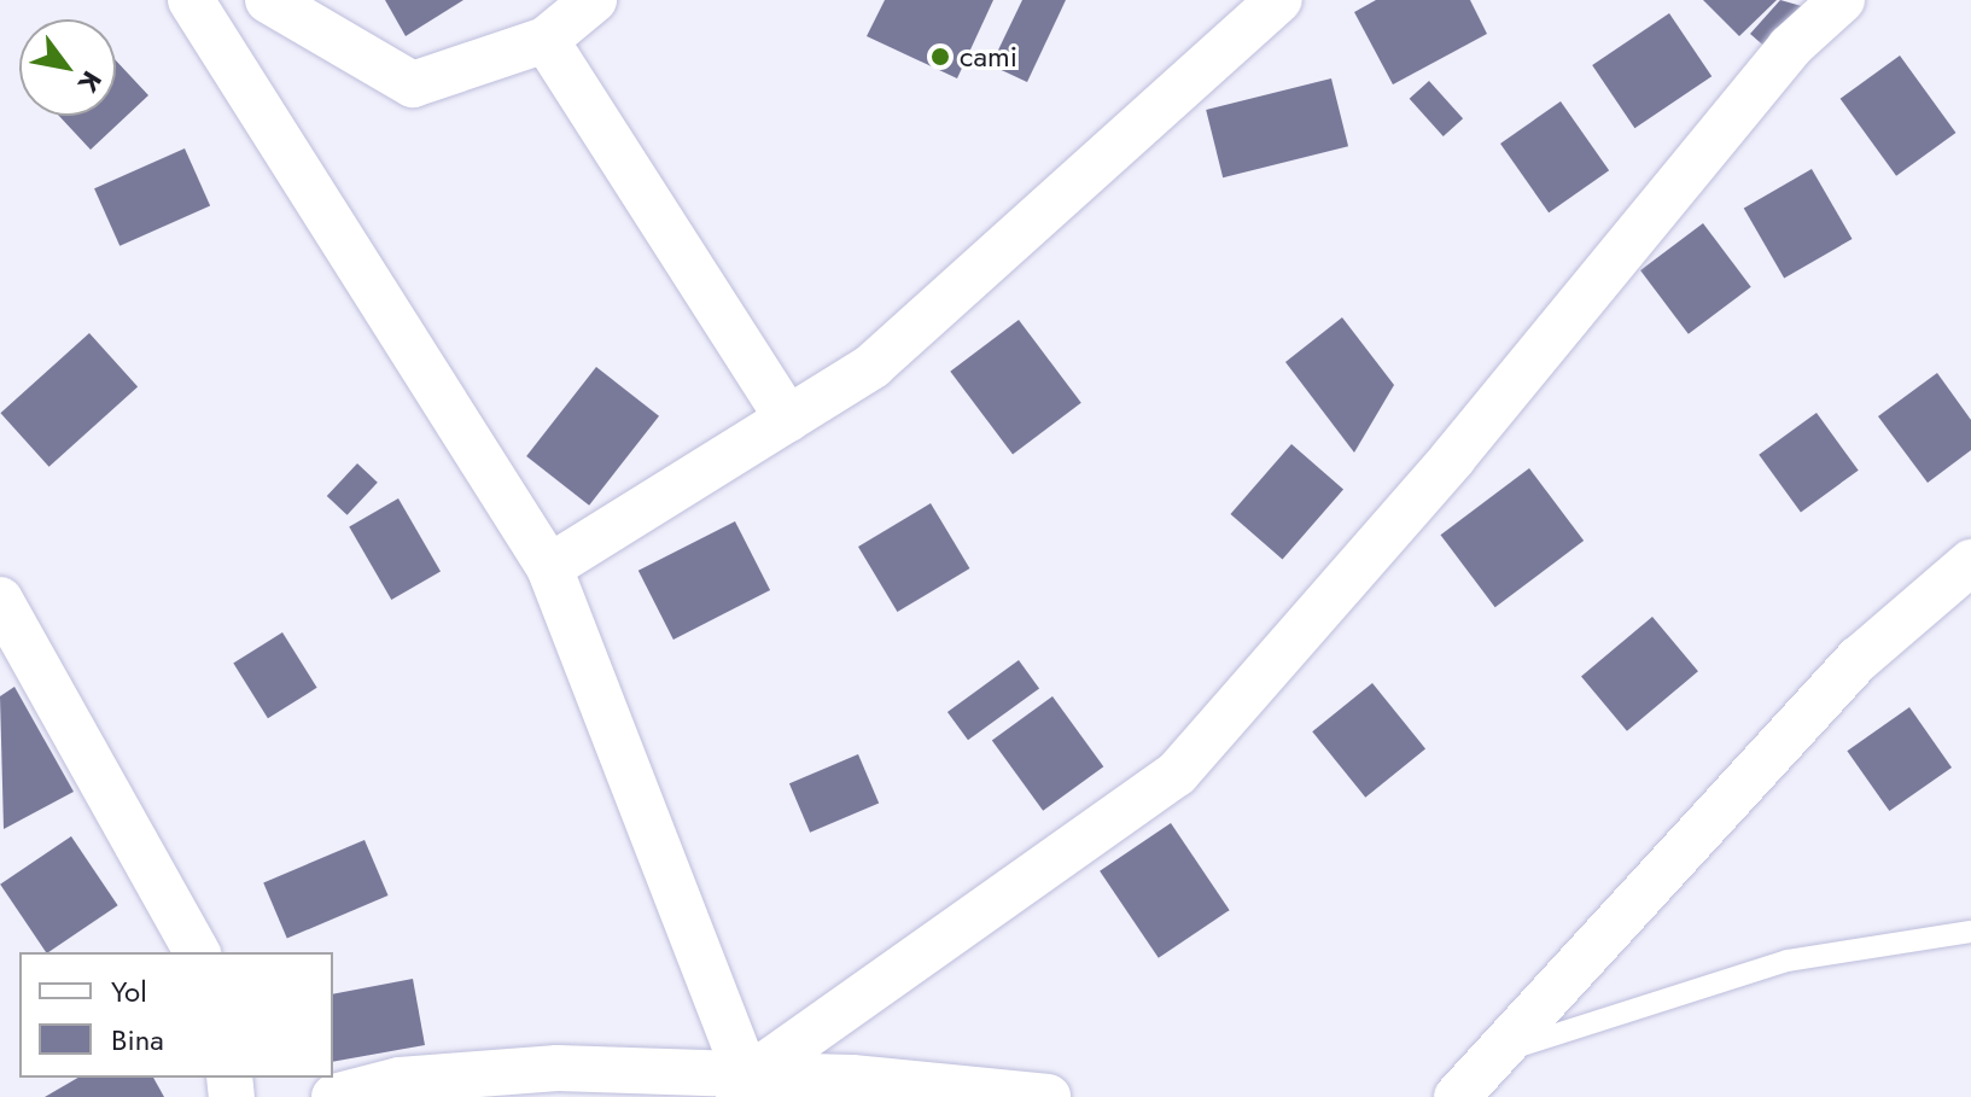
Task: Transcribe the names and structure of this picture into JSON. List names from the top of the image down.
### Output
{
  "places": ["cami"],
  "legend": ["Yol", "Bina"],
  "north": "bottom right"
}
